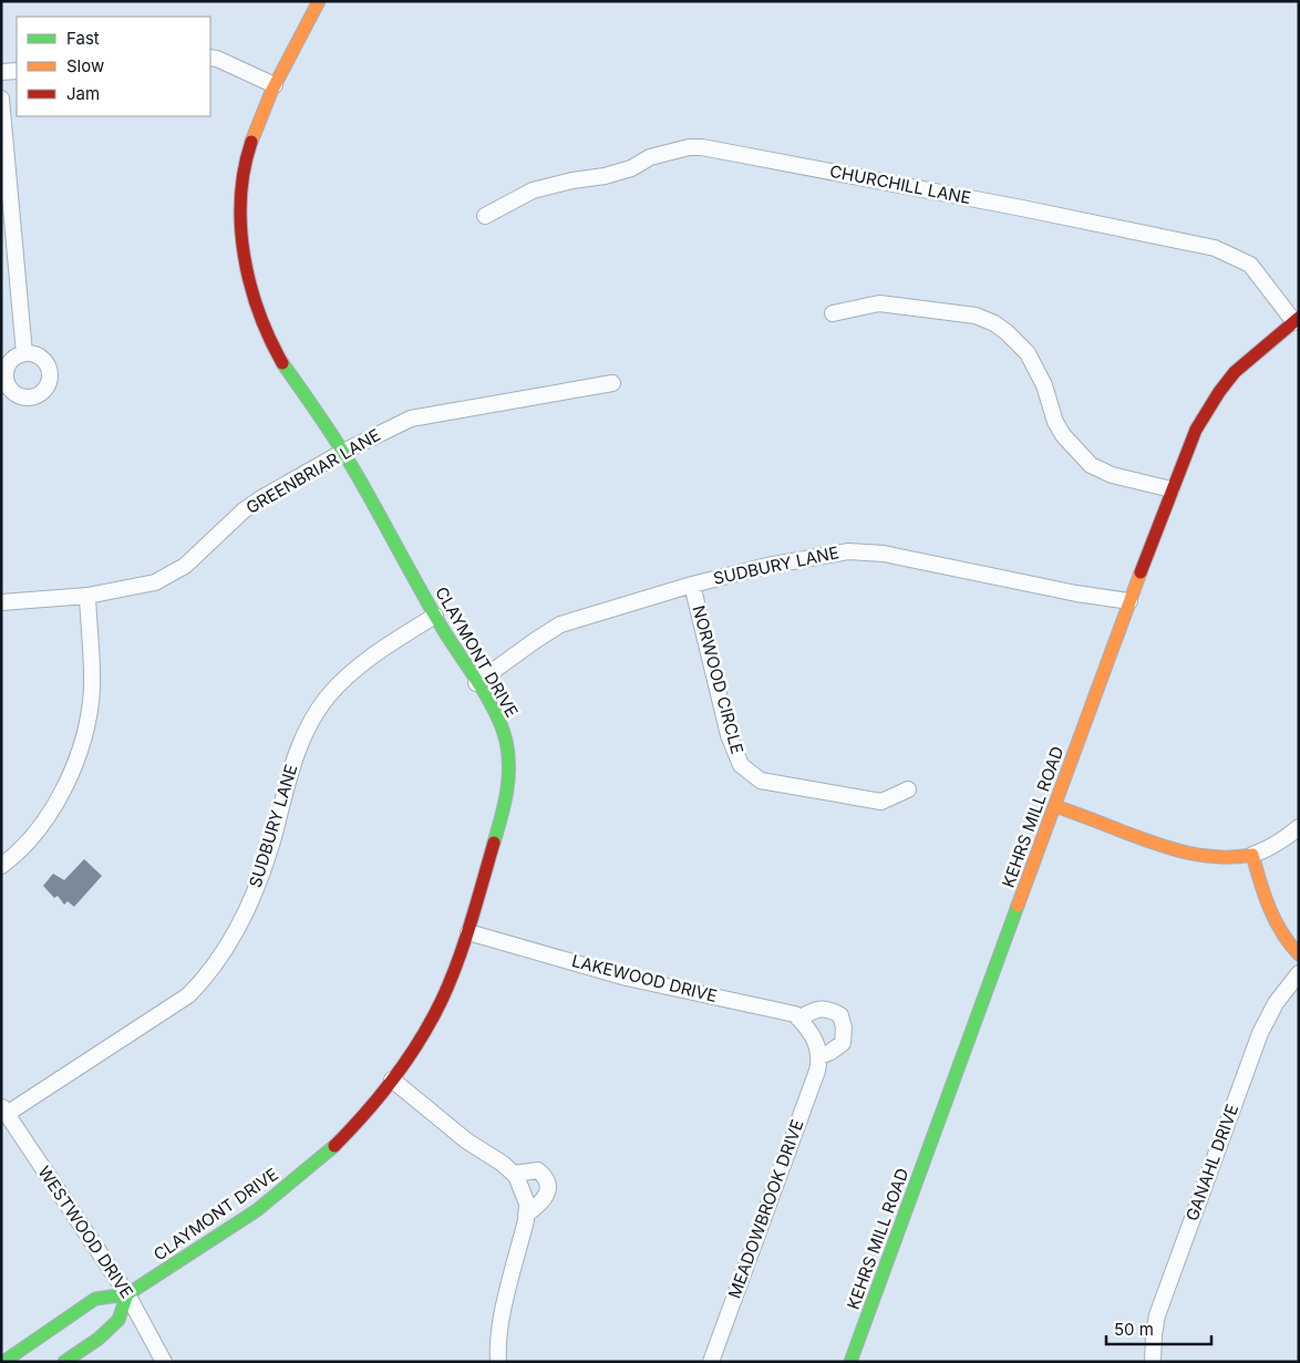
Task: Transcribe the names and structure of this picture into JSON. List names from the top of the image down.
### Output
{
  "streets": {
    "street": [
      "CHURCHILL LANE",
      "GREENBRIAR LANE",
      "SUDBURY LANE",
      "CLAYMONT DRIVE",
      "NORWOOD CIRCLE",
      "KEHRS MILL ROAD",
      "LAKEWOOD DRIVE",
      "GANAHL DRIVE",
      "MEADOWBROOK DRIVE",
      "WESTWOOD DRIVE"
    ]
  },
  "crossings": [
    ["CHURCHILL LANE", "KEHRS MILL ROAD"],
    ["GREENBRIAR LANE", "CLAYMONT DRIVE"],
    ["SUDBURY LANE", "CLAYMONT DRIVE"],
    ["SUDBURY LANE", "NORWOOD CIRCLE"],
    ["SUDBURY LANE", "KEHRS MILL ROAD"],
    ["SUDBURY LANE", "WESTWOOD DRIVE"],
    ["CLAYMONT DRIVE", "LAKEWOOD DRIVE"],
    ["CLAYMONT DRIVE", "WESTWOOD DRIVE"],
    ["LAKEWOOD DRIVE", "MEADOWBROOK DRIVE"]
  ],
  "legend": ["Fast", "Slow", "Jam"],
  "scale_bar": "50 m"
}
